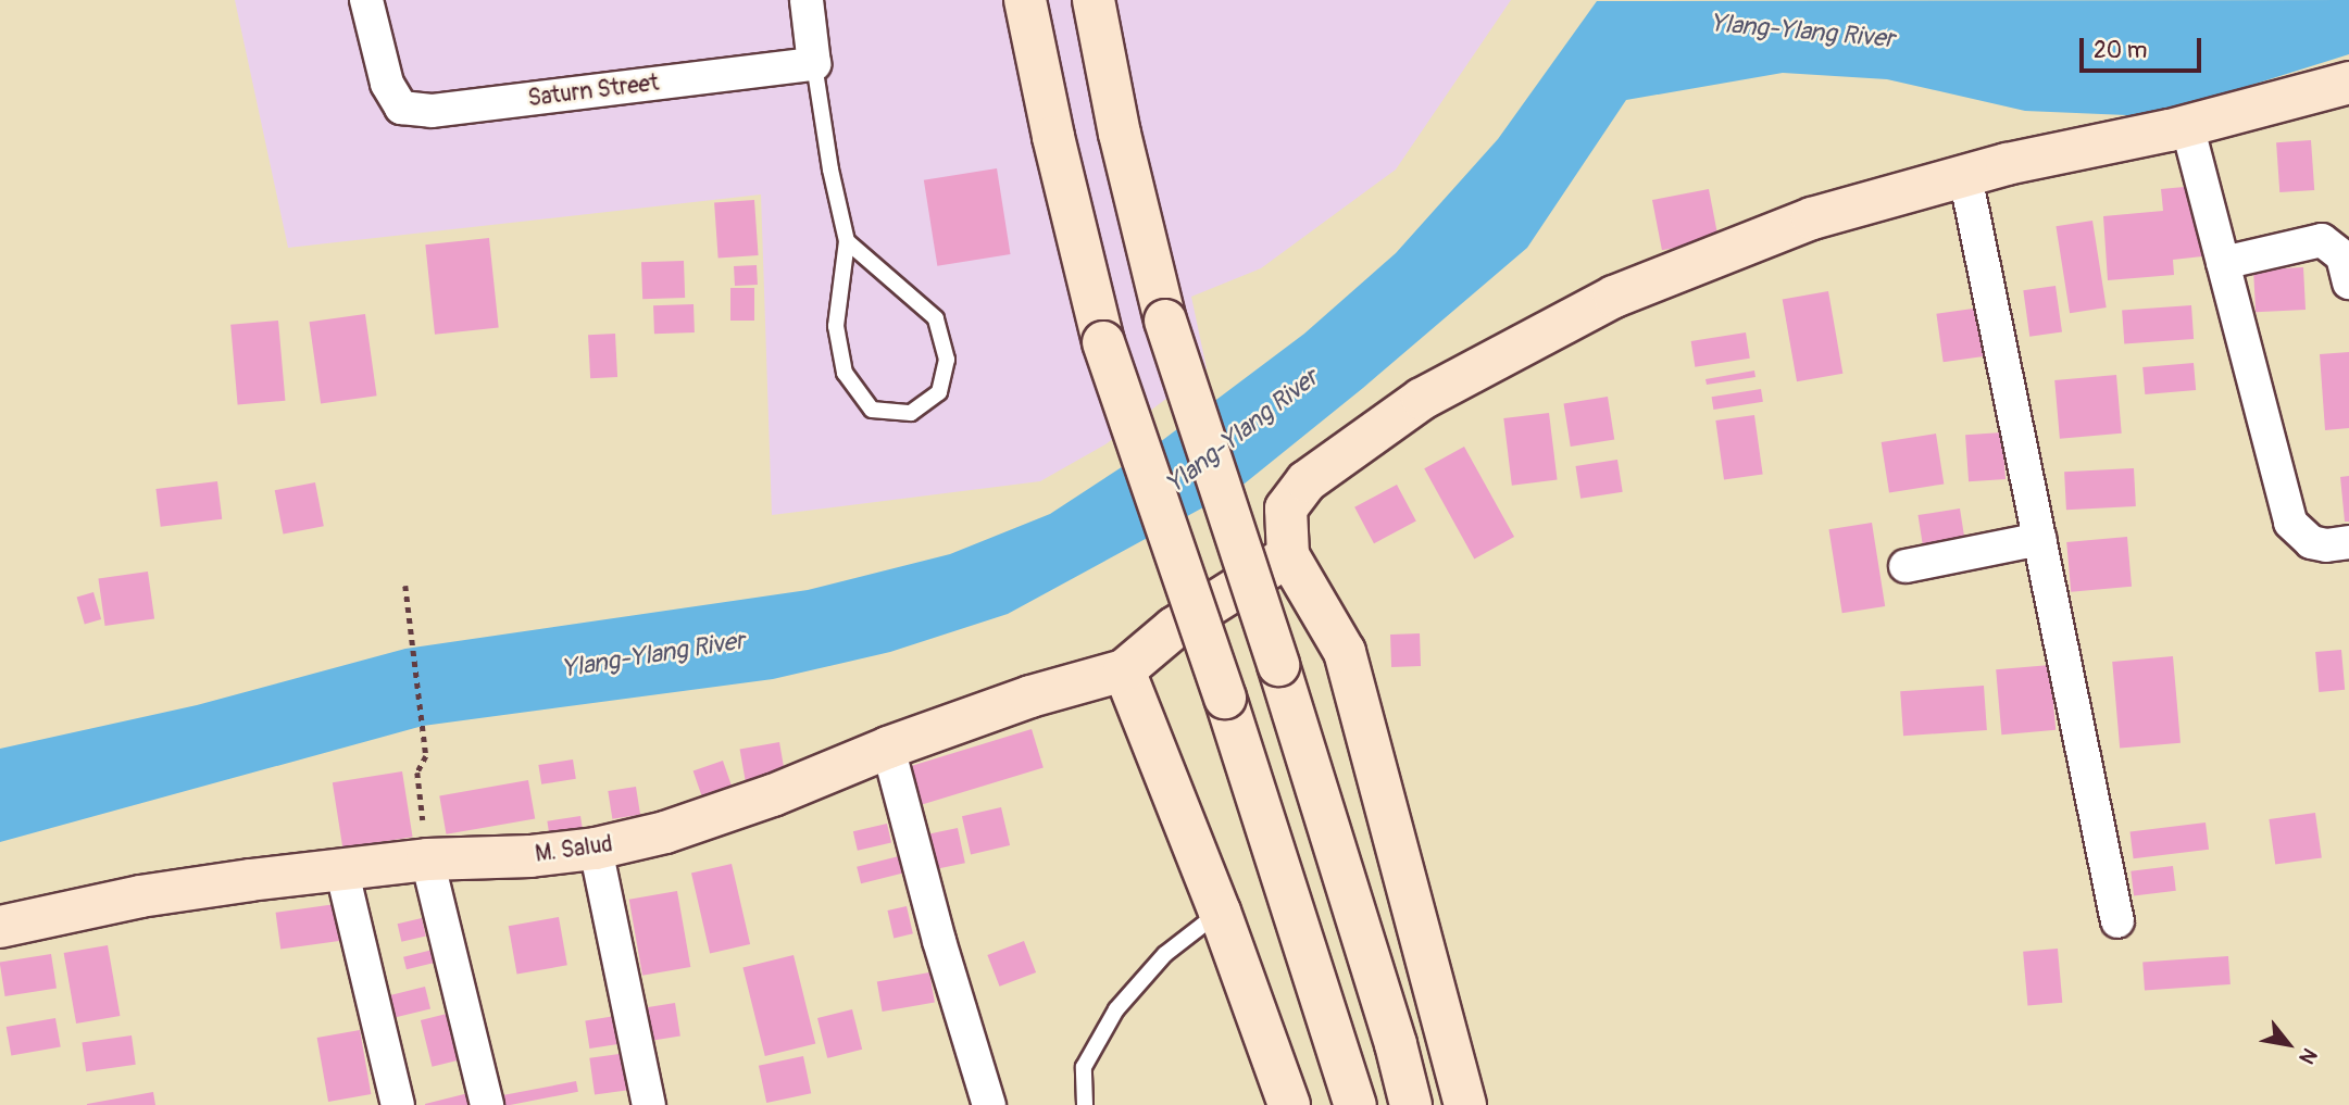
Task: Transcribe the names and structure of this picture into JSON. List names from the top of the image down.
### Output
{
  "streets": {
    "street": ["Saturn Street", "M. Salud"]
  },
  "water": ["Ylang-Ylang River"],
  "scale_bar": "20 m",
  "north": "bottom right"
}
